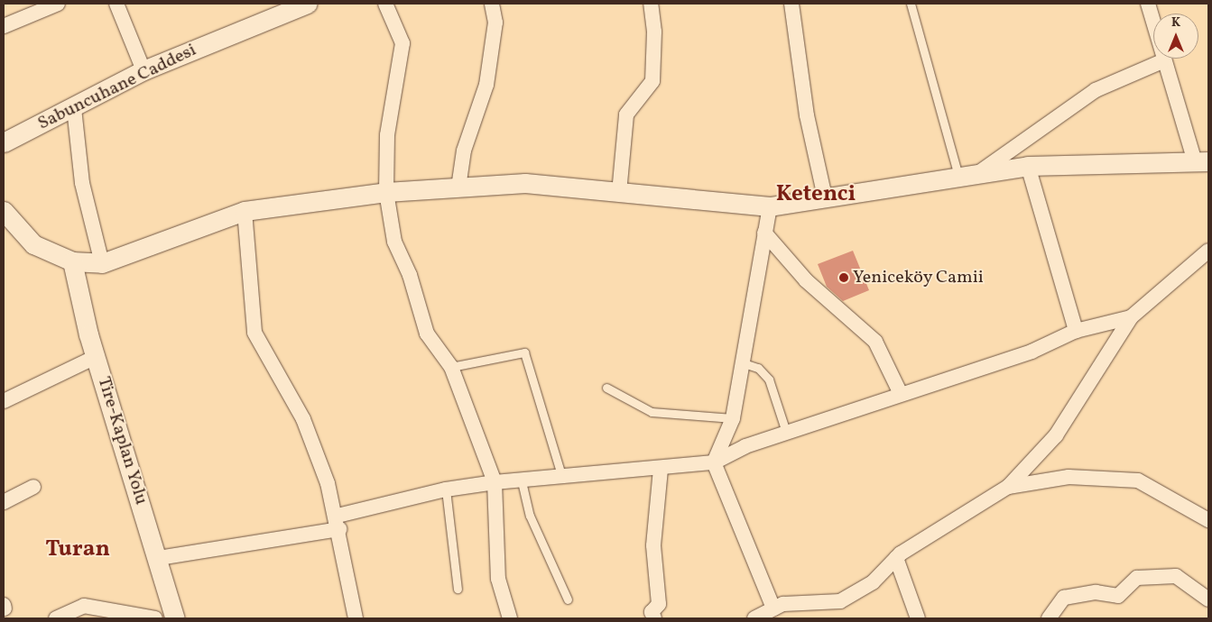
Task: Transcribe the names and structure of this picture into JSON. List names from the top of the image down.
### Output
{
  "streets": {
    "street": ["Sabuncuhane Caddesi", "Tire-Kaplan Yolu"]
  },
  "districts": ["Ketenci", "Turan"],
  "places": ["Yeniceköy Camii"],
  "north": "top"
}
